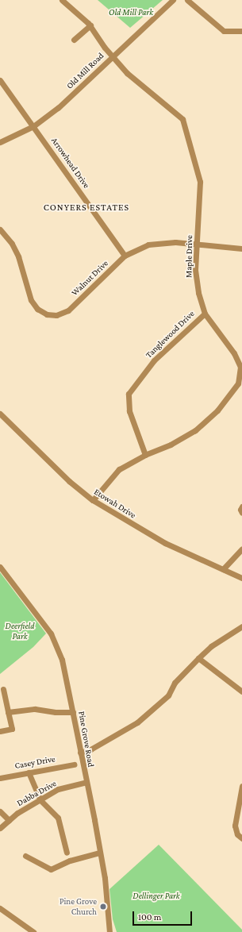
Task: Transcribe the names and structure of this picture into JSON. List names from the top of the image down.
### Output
{
  "streets": {
    "street": [
      "Old Mill Road",
      "Arrowhead Drive",
      "Maple Drive",
      "Walnut Drive",
      "Tanglewood Drive",
      "Etowah Drive",
      "Pine Grove Road",
      "Casey Drive",
      "Dabba Drive"
    ]
  },
  "crossings": [
    ["Old Mill Road", "Arrowhead Drive"],
    ["Old Mill Road", "Maple Drive"],
    ["Arrowhead Drive", "Walnut Drive"],
    ["Maple Drive", "Walnut Drive"],
    ["Maple Drive", "Tanglewood Drive"],
    ["Maple Drive", "Etowah Drive"],
    ["Pine Grove Road", "Dabba Drive"]
  ],
  "districts": ["CONYERS ESTATES"],
  "parks": ["Old Mill Park", "Deerfield Park", "Dellinger Park"],
  "places": ["Pine Grove Church"],
  "scale_bar": "100 m"
}
